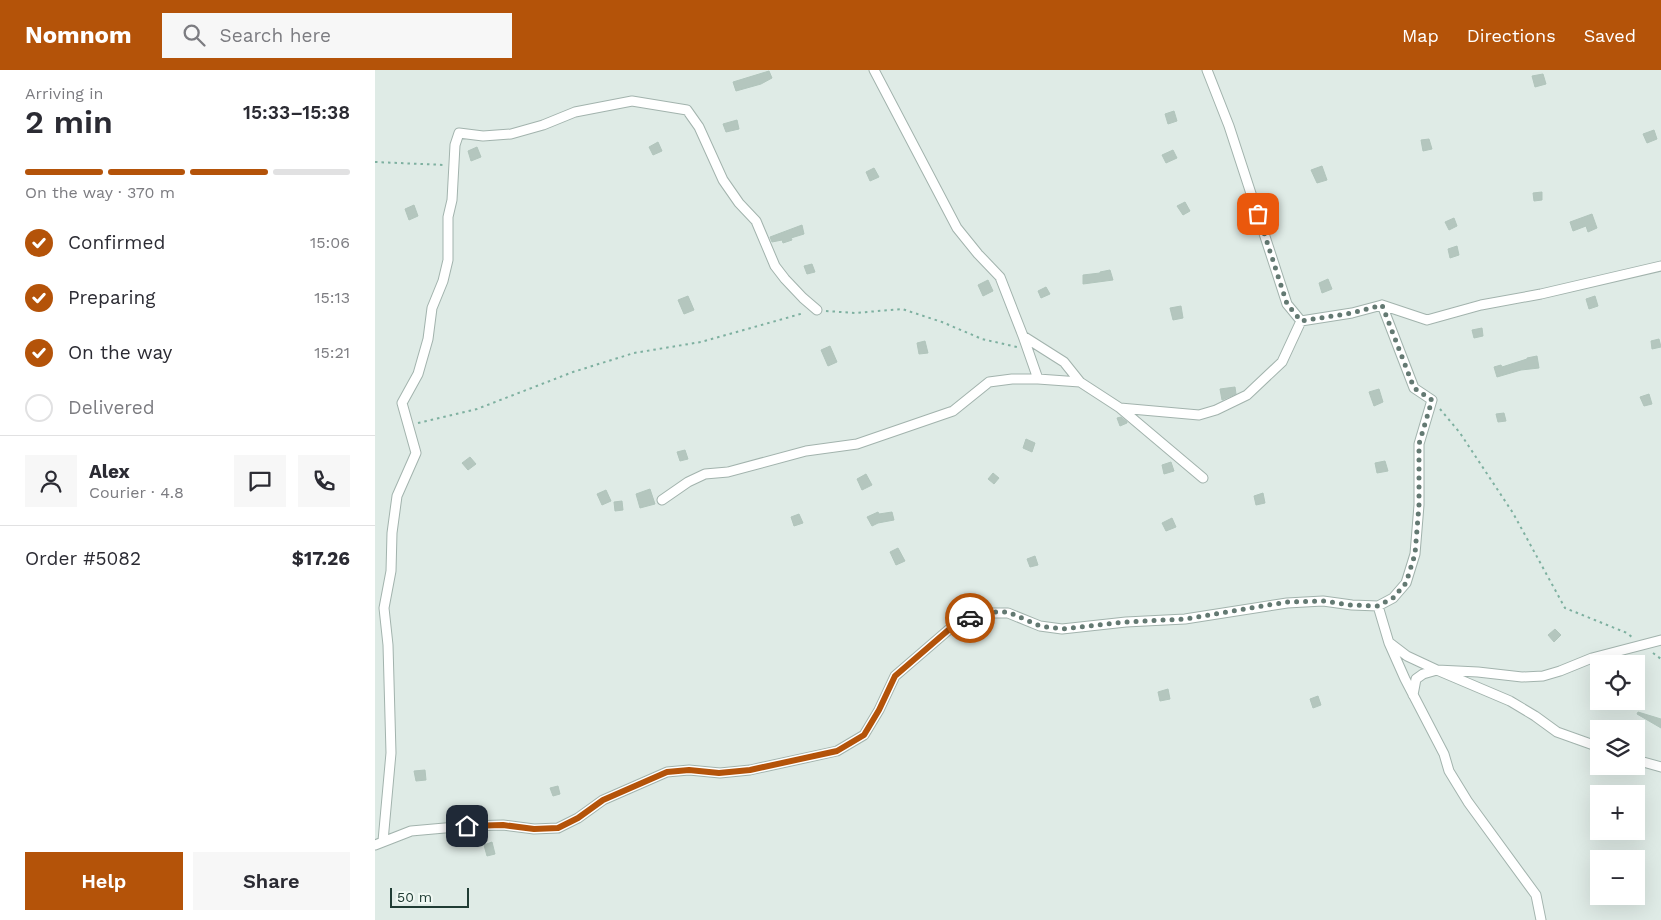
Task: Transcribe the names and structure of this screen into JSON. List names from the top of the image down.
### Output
{
  "scale_bar": "50 m",
  "page": {
    "header": "Nomnom",
    "search": "Search here",
    "nav": ["Map", "Directions", "Saved"],
    "heading": ["2 min", "Arriving in", "15:33–15:38"],
    "panel": [
      "Alex",
      "Courier · 4.8",
      "Order #5082",
      "$17.26"
    ],
    "bar": "On the way · 370 m",
    "list": [
      ["Confirmed", "15:06"],
      ["Preparing", "15:13"],
      ["On the way", "15:21"],
      "Delivered"
    ],
    "map_buttons": ["+", "−"],
    "buttons": ["Help", "Share"],
    "scale": "50 m"
  }
}
